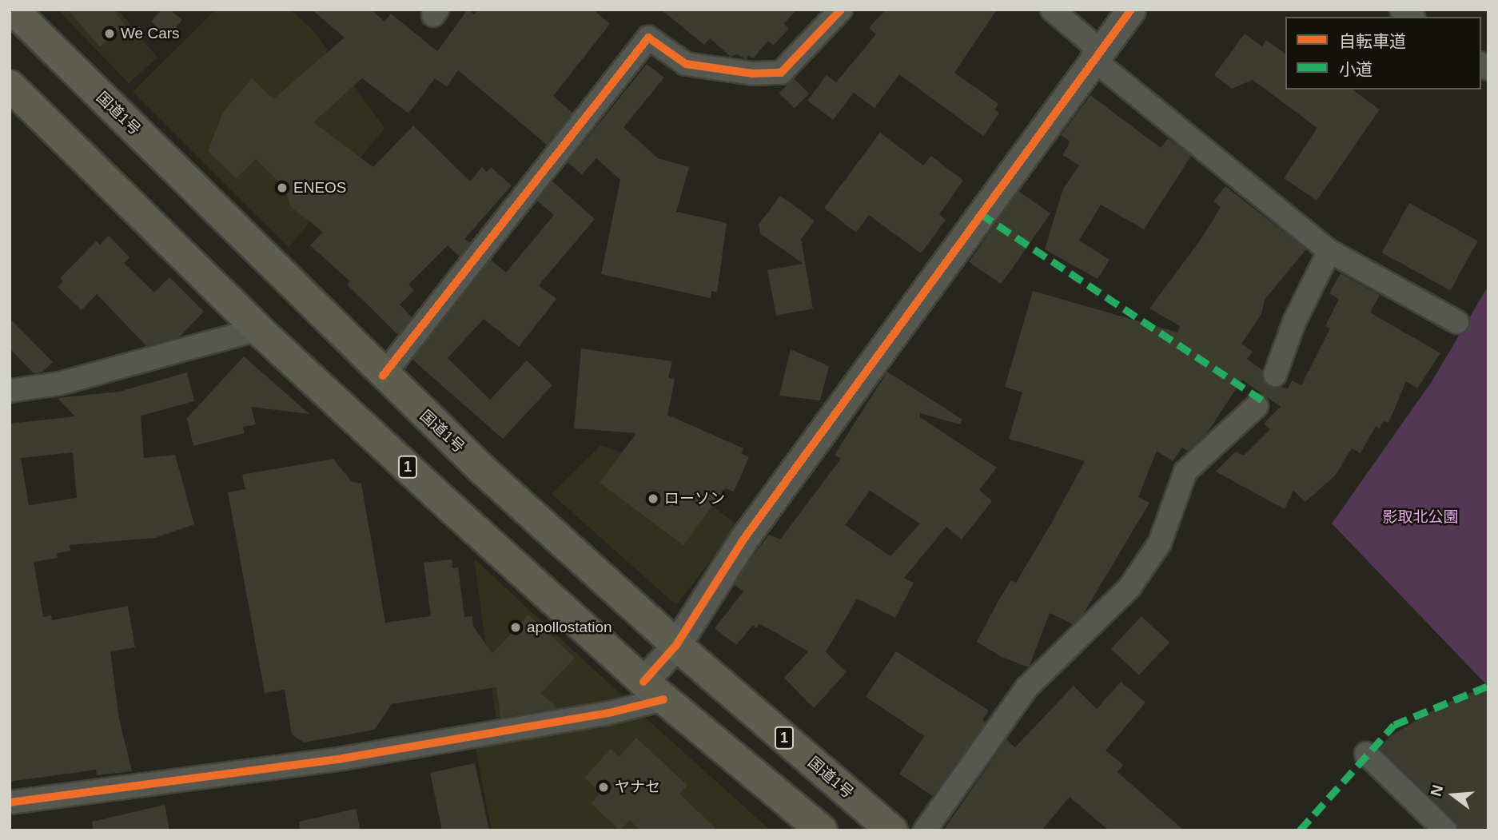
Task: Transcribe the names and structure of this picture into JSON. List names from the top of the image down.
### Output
{
  "streets": {
    "highway": ["国道1号", "1"]
  },
  "parks": ["影取北公園"],
  "places": [
    "We Cars",
    "ENEOS",
    "ローソン",
    "apollostation",
    "ヤナセ"
  ],
  "legend": ["自転車道", "小道"],
  "north": "left"
}
